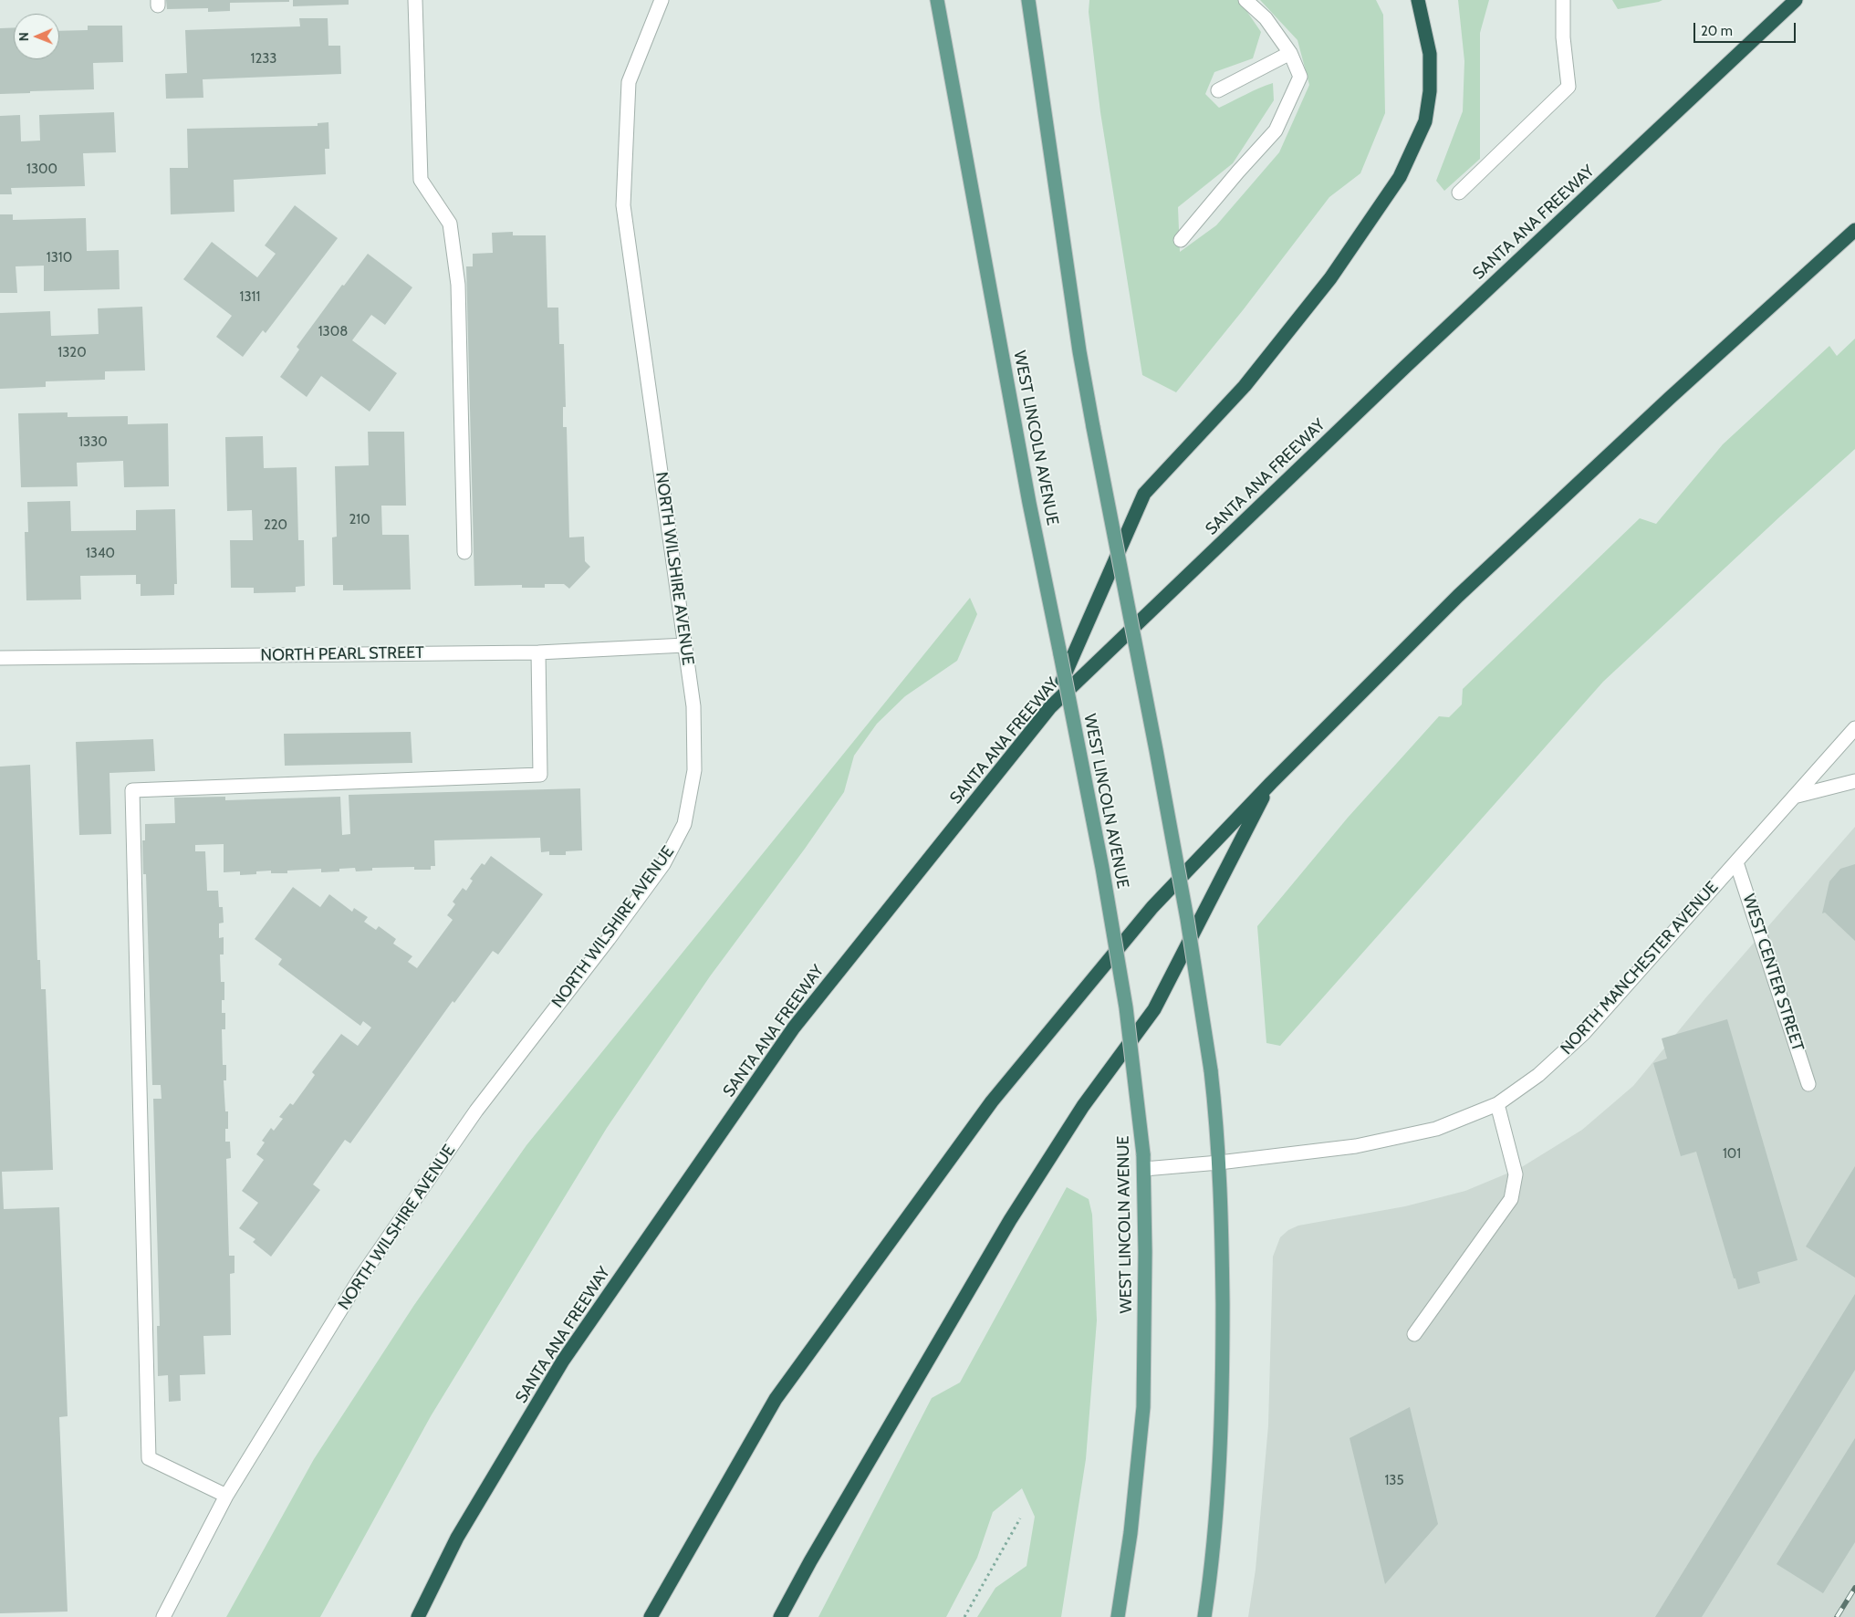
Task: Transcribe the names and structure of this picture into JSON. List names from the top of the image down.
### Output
{
  "streets": {
    "highway": ["SANTA ANA FREEWAY"],
    "main road": ["WEST LINCOLN AVENUE"],
    "street": [
      "NORTH WILSHIRE AVENUE",
      "NORTH PEARL STREET",
      "NORTH MANCHESTER AVENUE",
      "WEST CENTER STREET"
    ]
  },
  "crossings": [
    ["WEST LINCOLN AVENUE", "NORTH MANCHESTER AVENUE"],
    ["NORTH WILSHIRE AVENUE", "NORTH PEARL STREET"],
    ["NORTH MANCHESTER AVENUE", "WEST CENTER STREET"]
  ],
  "house_numbers": [
    "1233",
    "1300",
    "1310",
    "1311",
    "1308",
    "1320",
    "1330",
    "210",
    "220",
    "1340",
    "101",
    "135"
  ],
  "scale_bar": "20 m",
  "north": "left"
}
